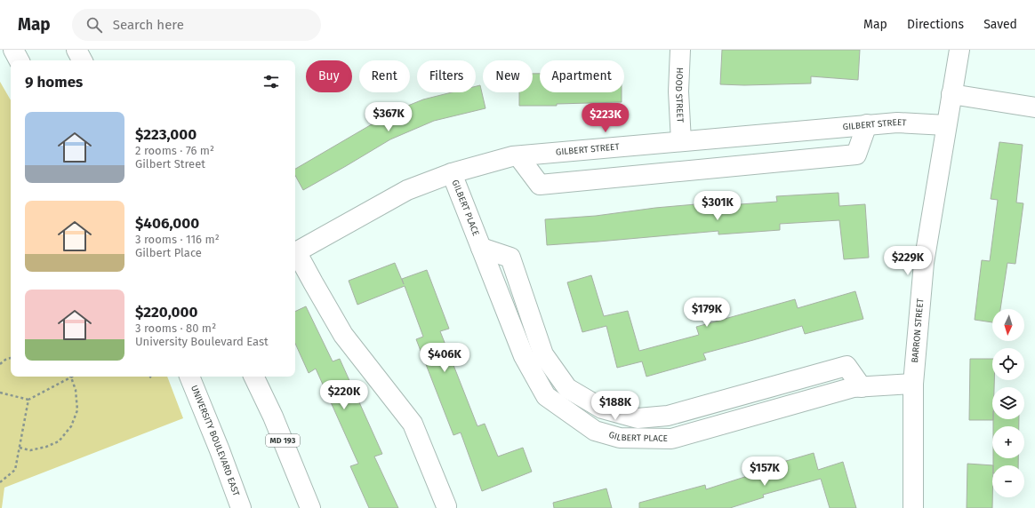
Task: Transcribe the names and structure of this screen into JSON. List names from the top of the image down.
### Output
{
  "streets": {
    "street": [
      "HOOD STREET",
      "GILBERT STREET",
      "GILBERT PLACE",
      "BARRON STREET",
      "UNIVERSITY BOULEVARD EAST",
      "MD 193"
    ]
  },
  "crossings": [
    ["HOOD STREET", "GILBERT STREET"],
    ["GILBERT STREET", "GILBERT PLACE"],
    ["GILBERT STREET", "BARRON STREET"],
    ["GILBERT PLACE", "BARRON STREET"]
  ],
  "north": "bottom",
  "page": {
    "header": "Map",
    "search": "Search here",
    "nav": ["Map", "Directions", "Saved"],
    "chip": [
      "Buy",
      "Rent",
      "Filters",
      "New",
      "Apartment"
    ],
    "heading": "9 homes",
    "price": [
      "$367K",
      "$223K",
      "$301K",
      "$229K",
      "$179K",
      "$406K",
      "$220K",
      "$188K",
      "$157K"
    ],
    "list": [
      {
        "name": "$223,000",
        "note": "2 rooms · 76 m² · Gilbert Street"
      },
      {
        "name": "$406,000",
        "note": "3 rooms · 116 m² · Gilbert Place"
      },
      {
        "name": "$220,000",
        "note": "3 rooms · 80 m² · University Boulevard East"
      }
    ],
    "map_buttons": ["+", "−"]
  }
}
